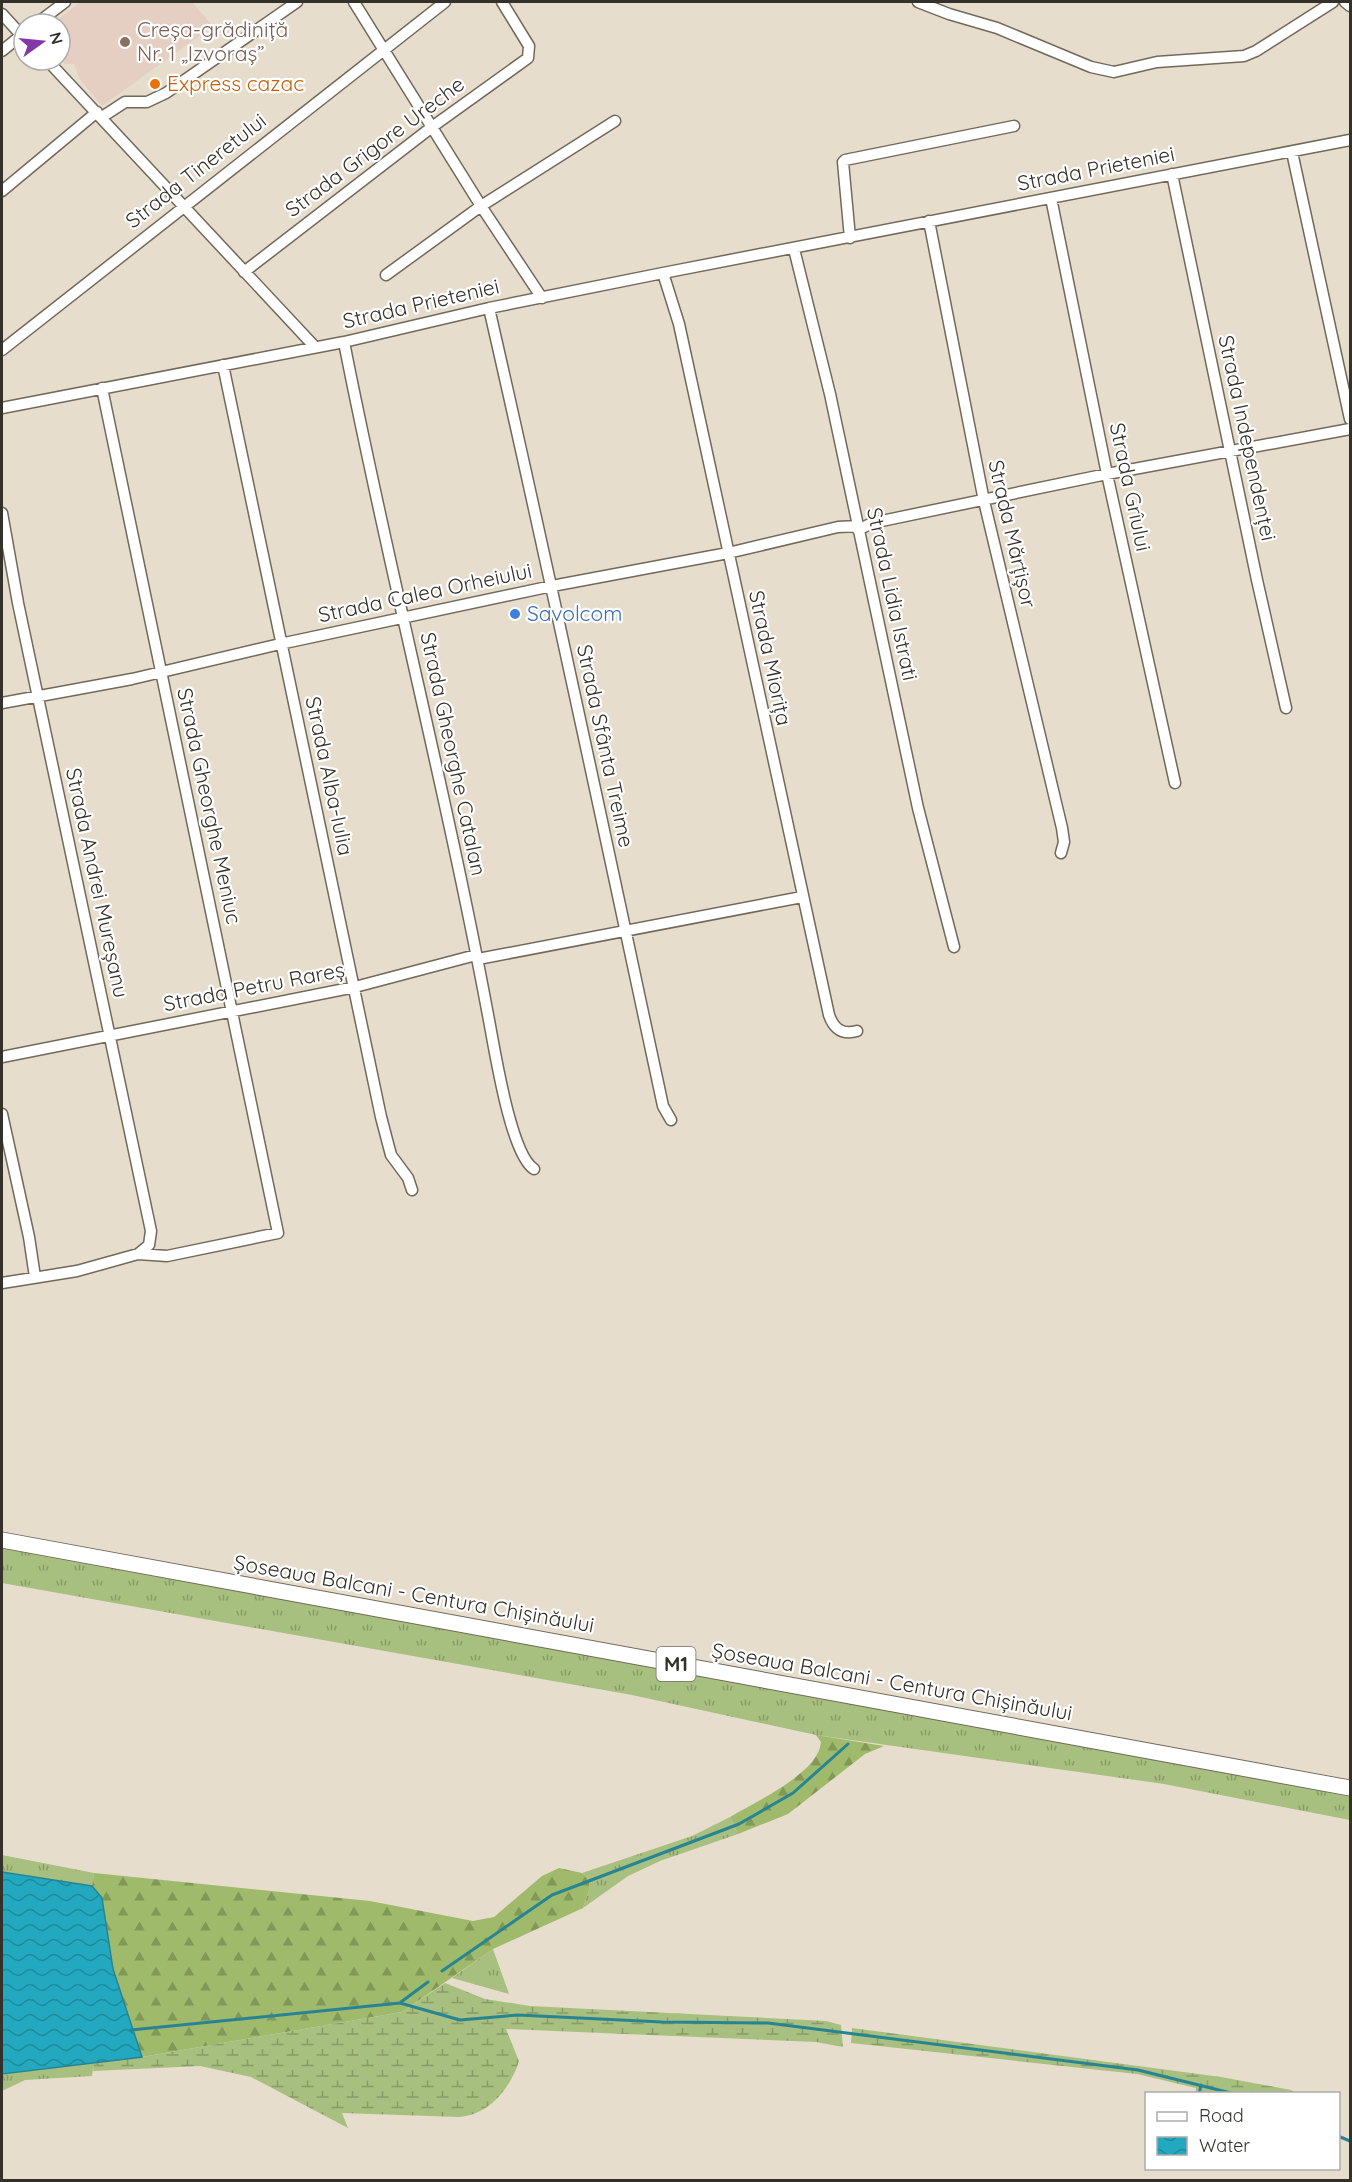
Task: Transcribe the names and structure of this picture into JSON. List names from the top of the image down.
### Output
{
  "streets": {
    "highway": ["Șoseaua Balcani - Centura Chișinăului", "M1"],
    "street": [
      "Strada Grigore Ureche",
      "Strada Prieteniei",
      "Strada Tineretului",
      "Strada Independenței",
      "Strada Grîului",
      "Strada Mărțișor",
      "Strada Calea Orheiului",
      "Strada Lidia Istrati",
      "Strada Miorița",
      "Strada Sfânta Treime",
      "Strada Gheorghe Catalan",
      "Strada Alba-Iulia",
      "Strada Gheorghe Meniuc",
      "Strada Andrei Mureșanu",
      "Strada Petru Rareș"
    ]
  },
  "crossings": [
    ["Strada Prieteniei", "Strada Independenței"],
    ["Strada Prieteniei", "Strada Grîului"],
    ["Strada Prieteniei", "Strada Mărțișor"],
    ["Strada Prieteniei", "Strada Lidia Istrati"],
    ["Strada Prieteniei", "Strada Miorița"],
    ["Strada Prieteniei", "Strada Sfânta Treime"],
    ["Strada Prieteniei", "Strada Gheorghe Catalan"],
    ["Strada Prieteniei", "Strada Alba-Iulia"],
    ["Strada Prieteniei", "Strada Gheorghe Meniuc"],
    ["Strada Independenței", "Strada Calea Orheiului"],
    ["Strada Grîului", "Strada Calea Orheiului"],
    ["Strada Mărțișor", "Strada Calea Orheiului"],
    ["Strada Calea Orheiului", "Strada Lidia Istrati"],
    ["Strada Calea Orheiului", "Strada Miorița"],
    ["Strada Calea Orheiului", "Strada Sfânta Treime"],
    ["Strada Calea Orheiului", "Strada Gheorghe Catalan"],
    ["Strada Calea Orheiului", "Strada Alba-Iulia"],
    ["Strada Calea Orheiului", "Strada Gheorghe Meniuc"],
    ["Strada Calea Orheiului", "Strada Andrei Mureșanu"],
    ["Strada Miorița", "Strada Petru Rareș"],
    ["Strada Sfânta Treime", "Strada Petru Rareș"],
    ["Strada Gheorghe Catalan", "Strada Petru Rareș"],
    ["Strada Alba-Iulia", "Strada Petru Rareș"],
    ["Strada Gheorghe Meniuc", "Strada Andrei Mureșanu"],
    ["Strada Gheorghe Meniuc", "Strada Petru Rareș"],
    ["Strada Andrei Mureșanu", "Strada Petru Rareș"]
  ],
  "places": ["Creșa-grădiniță Nr. 1 „Izvoraș”", "Express cazac", "Savolcom"],
  "legend": ["Road", "Water"],
  "north": "right"
}
